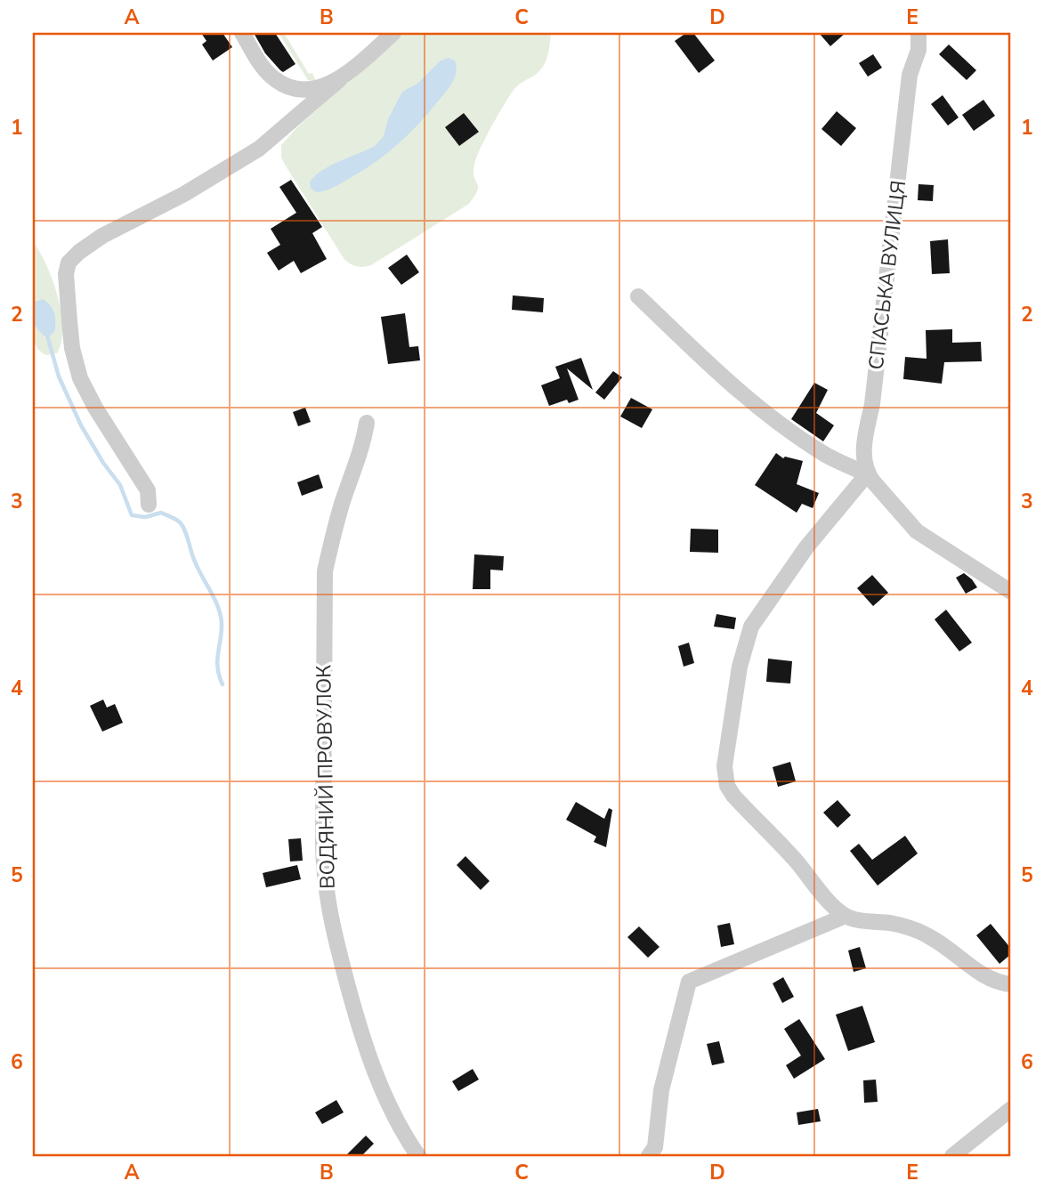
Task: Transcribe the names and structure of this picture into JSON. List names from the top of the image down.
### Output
{
  "streets": {
    "street": ["СПАСЬКА ВУЛИЦЯ", "ВОДЯНИЙ ПРОВУЛОК"]
  },
  "grid": {
    "columns": [
      "A",
      "B",
      "C",
      "D",
      "E"
    ],
    "rows": [
      "1",
      "2",
      "3",
      "4",
      "5",
      "6"
    ]
  }
}
